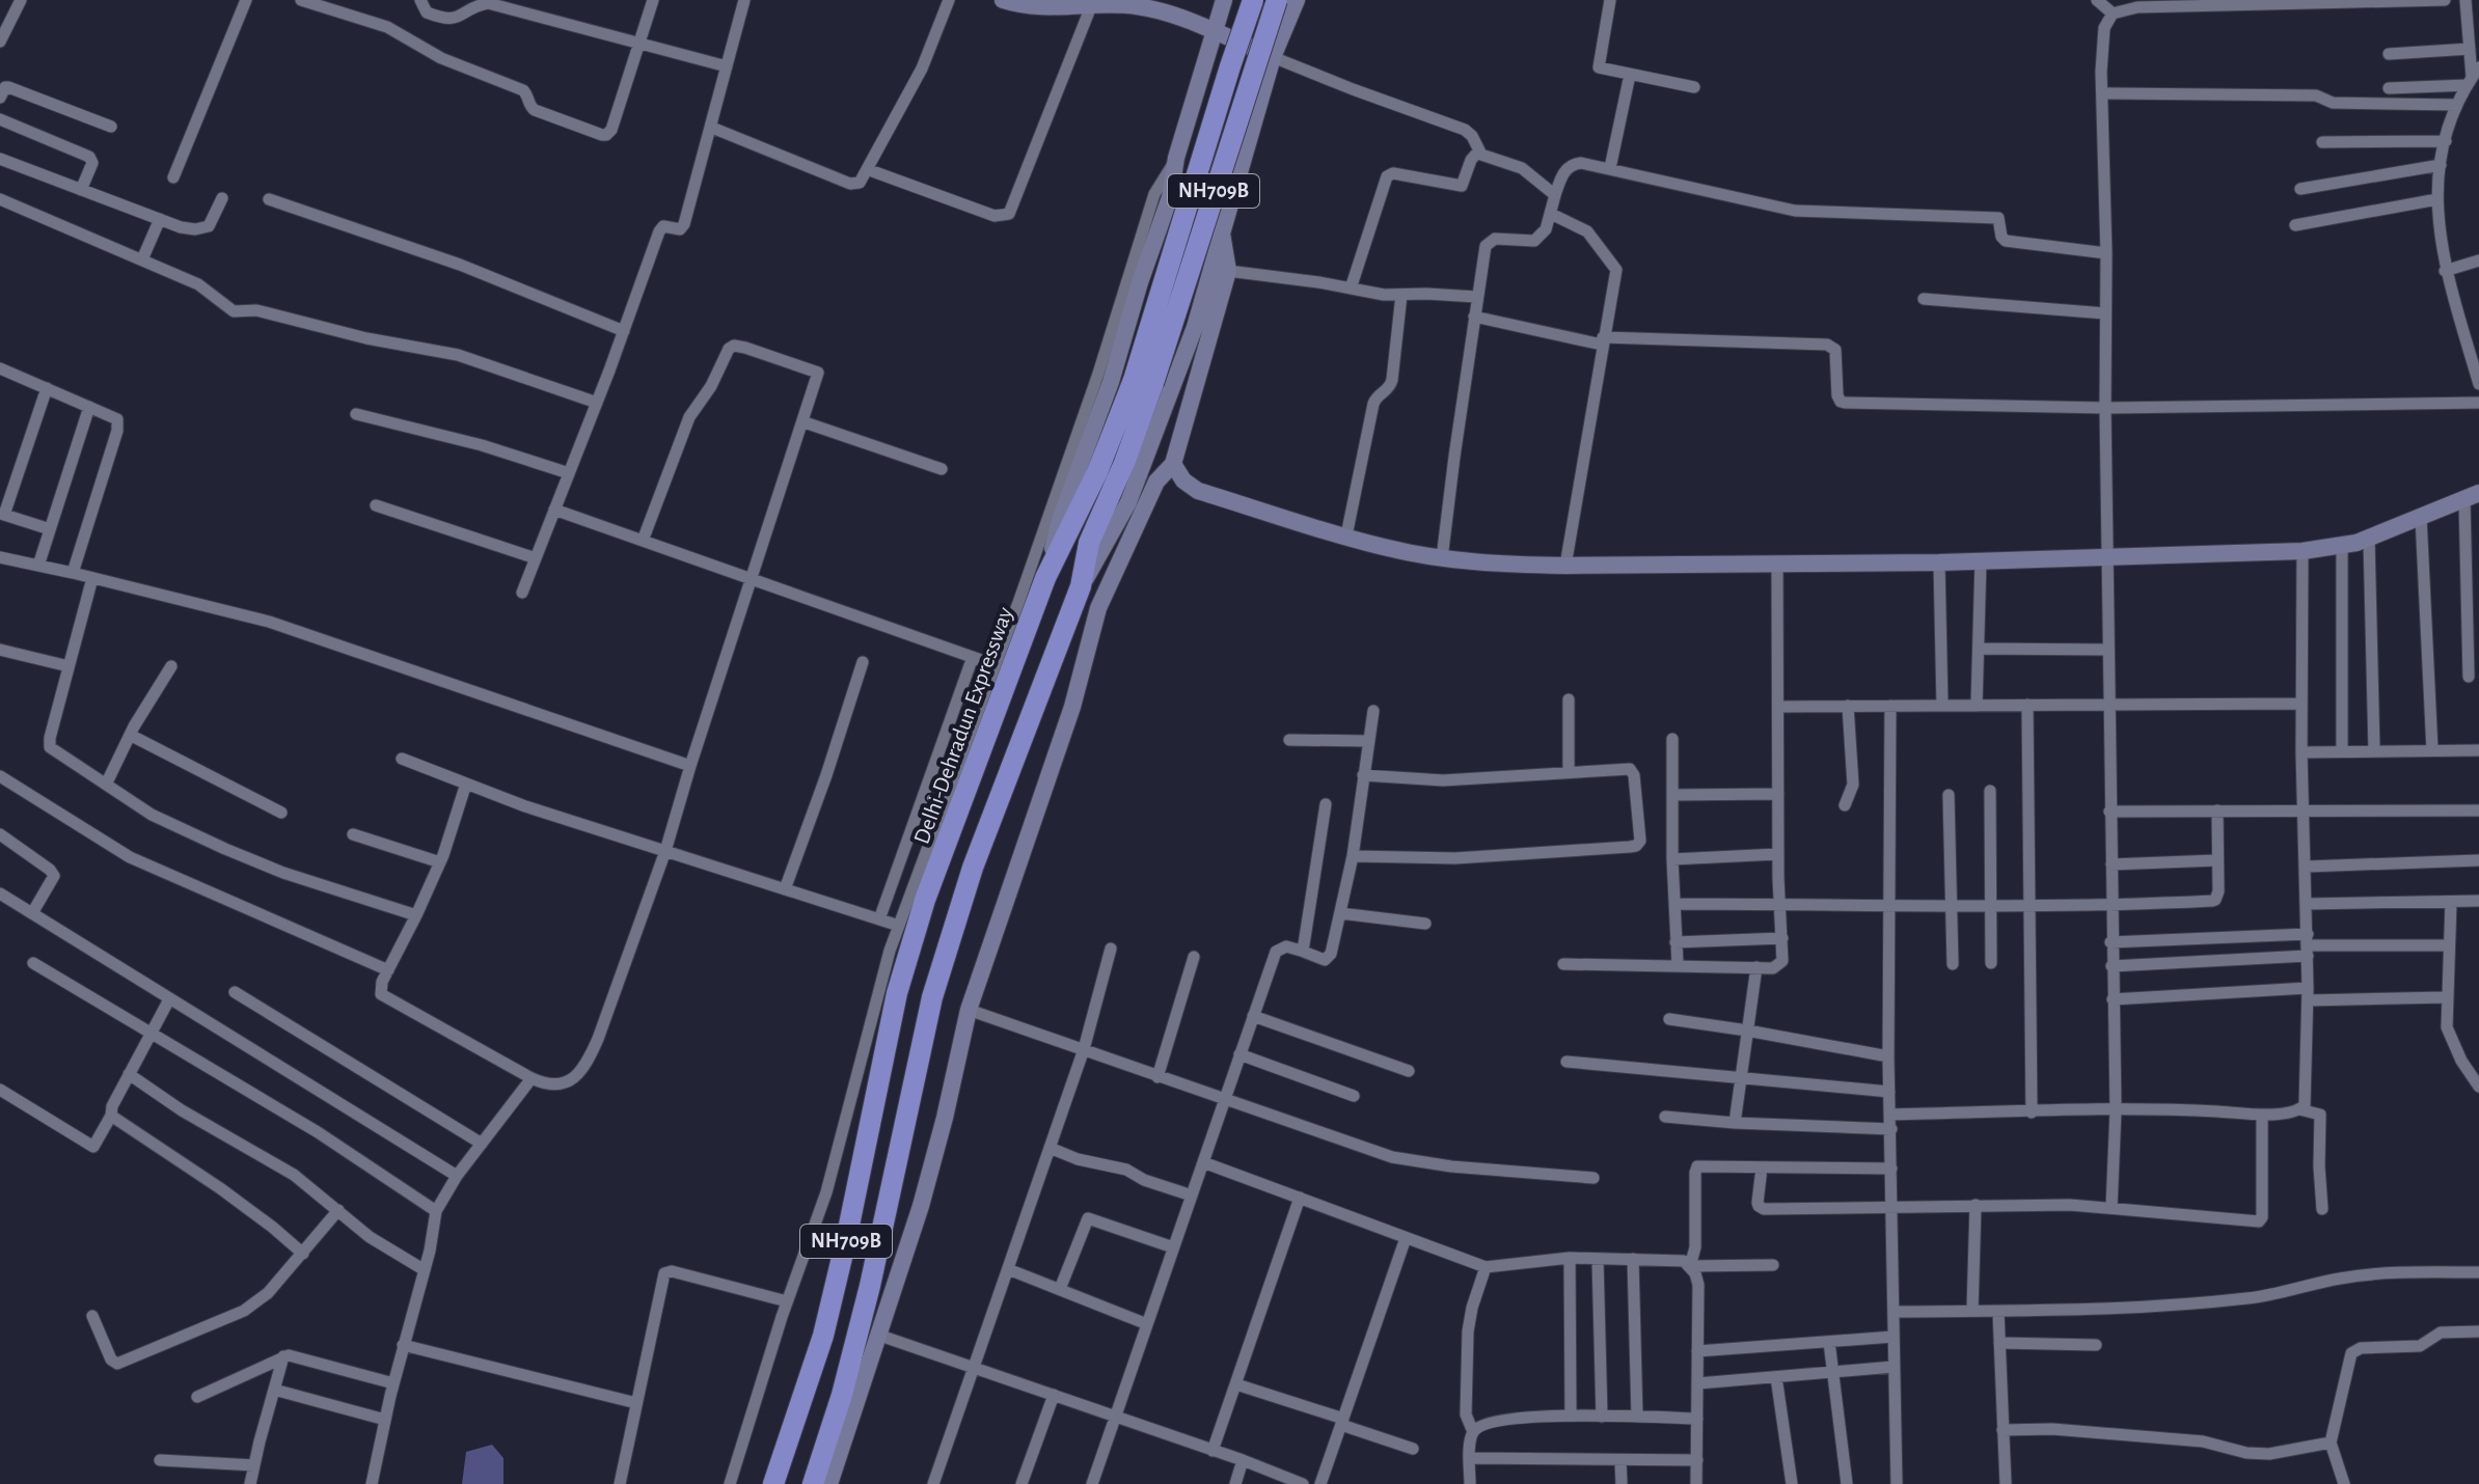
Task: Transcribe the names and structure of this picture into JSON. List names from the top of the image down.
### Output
{
  "streets": {
    "highway": ["NH709B", "Delhi-Dehradun Expressway"]
  }
}
